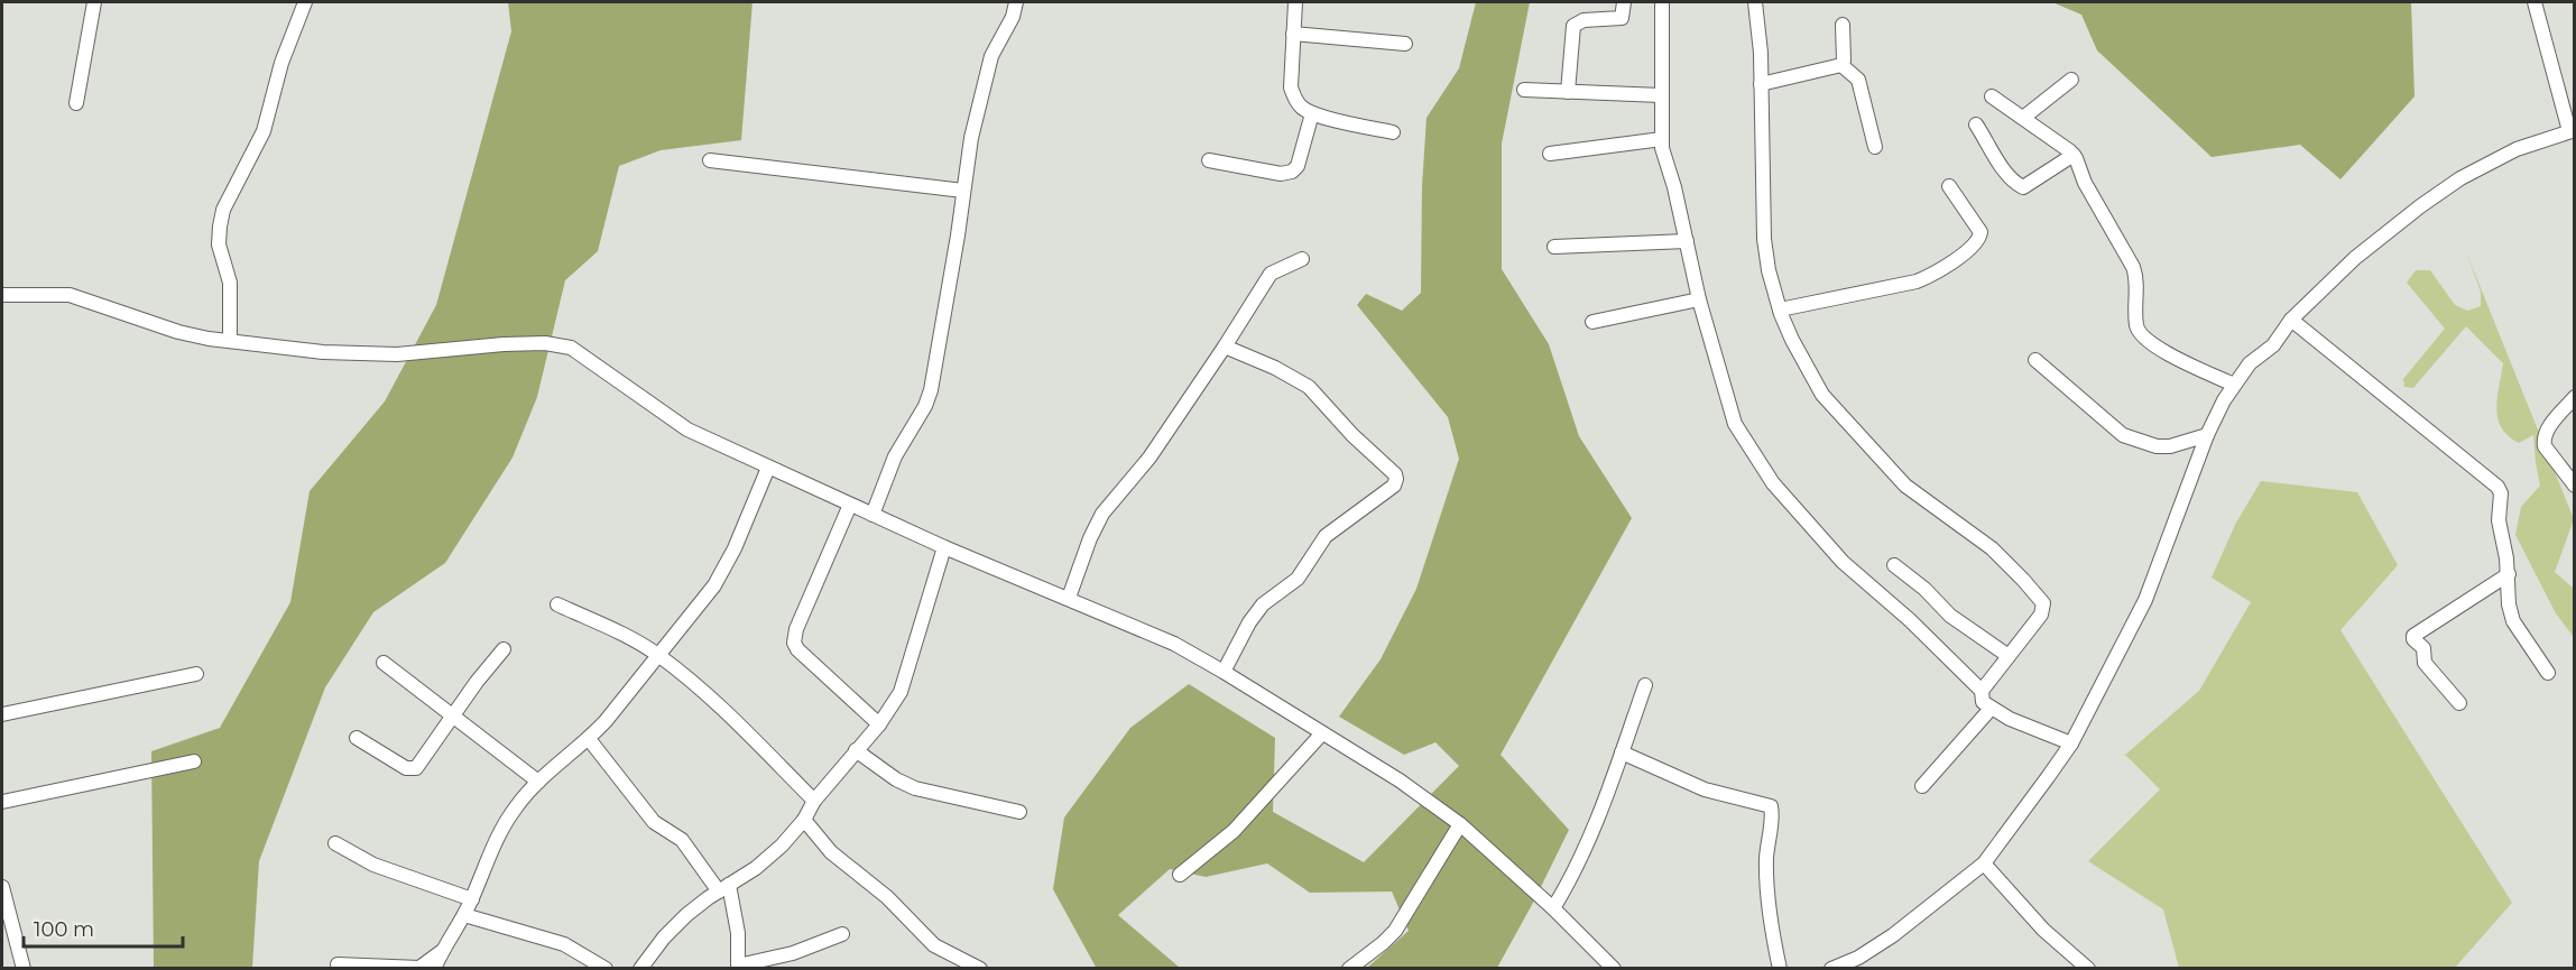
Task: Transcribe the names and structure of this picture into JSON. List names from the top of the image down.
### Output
{
  "scale_bar": "100 m"
}
